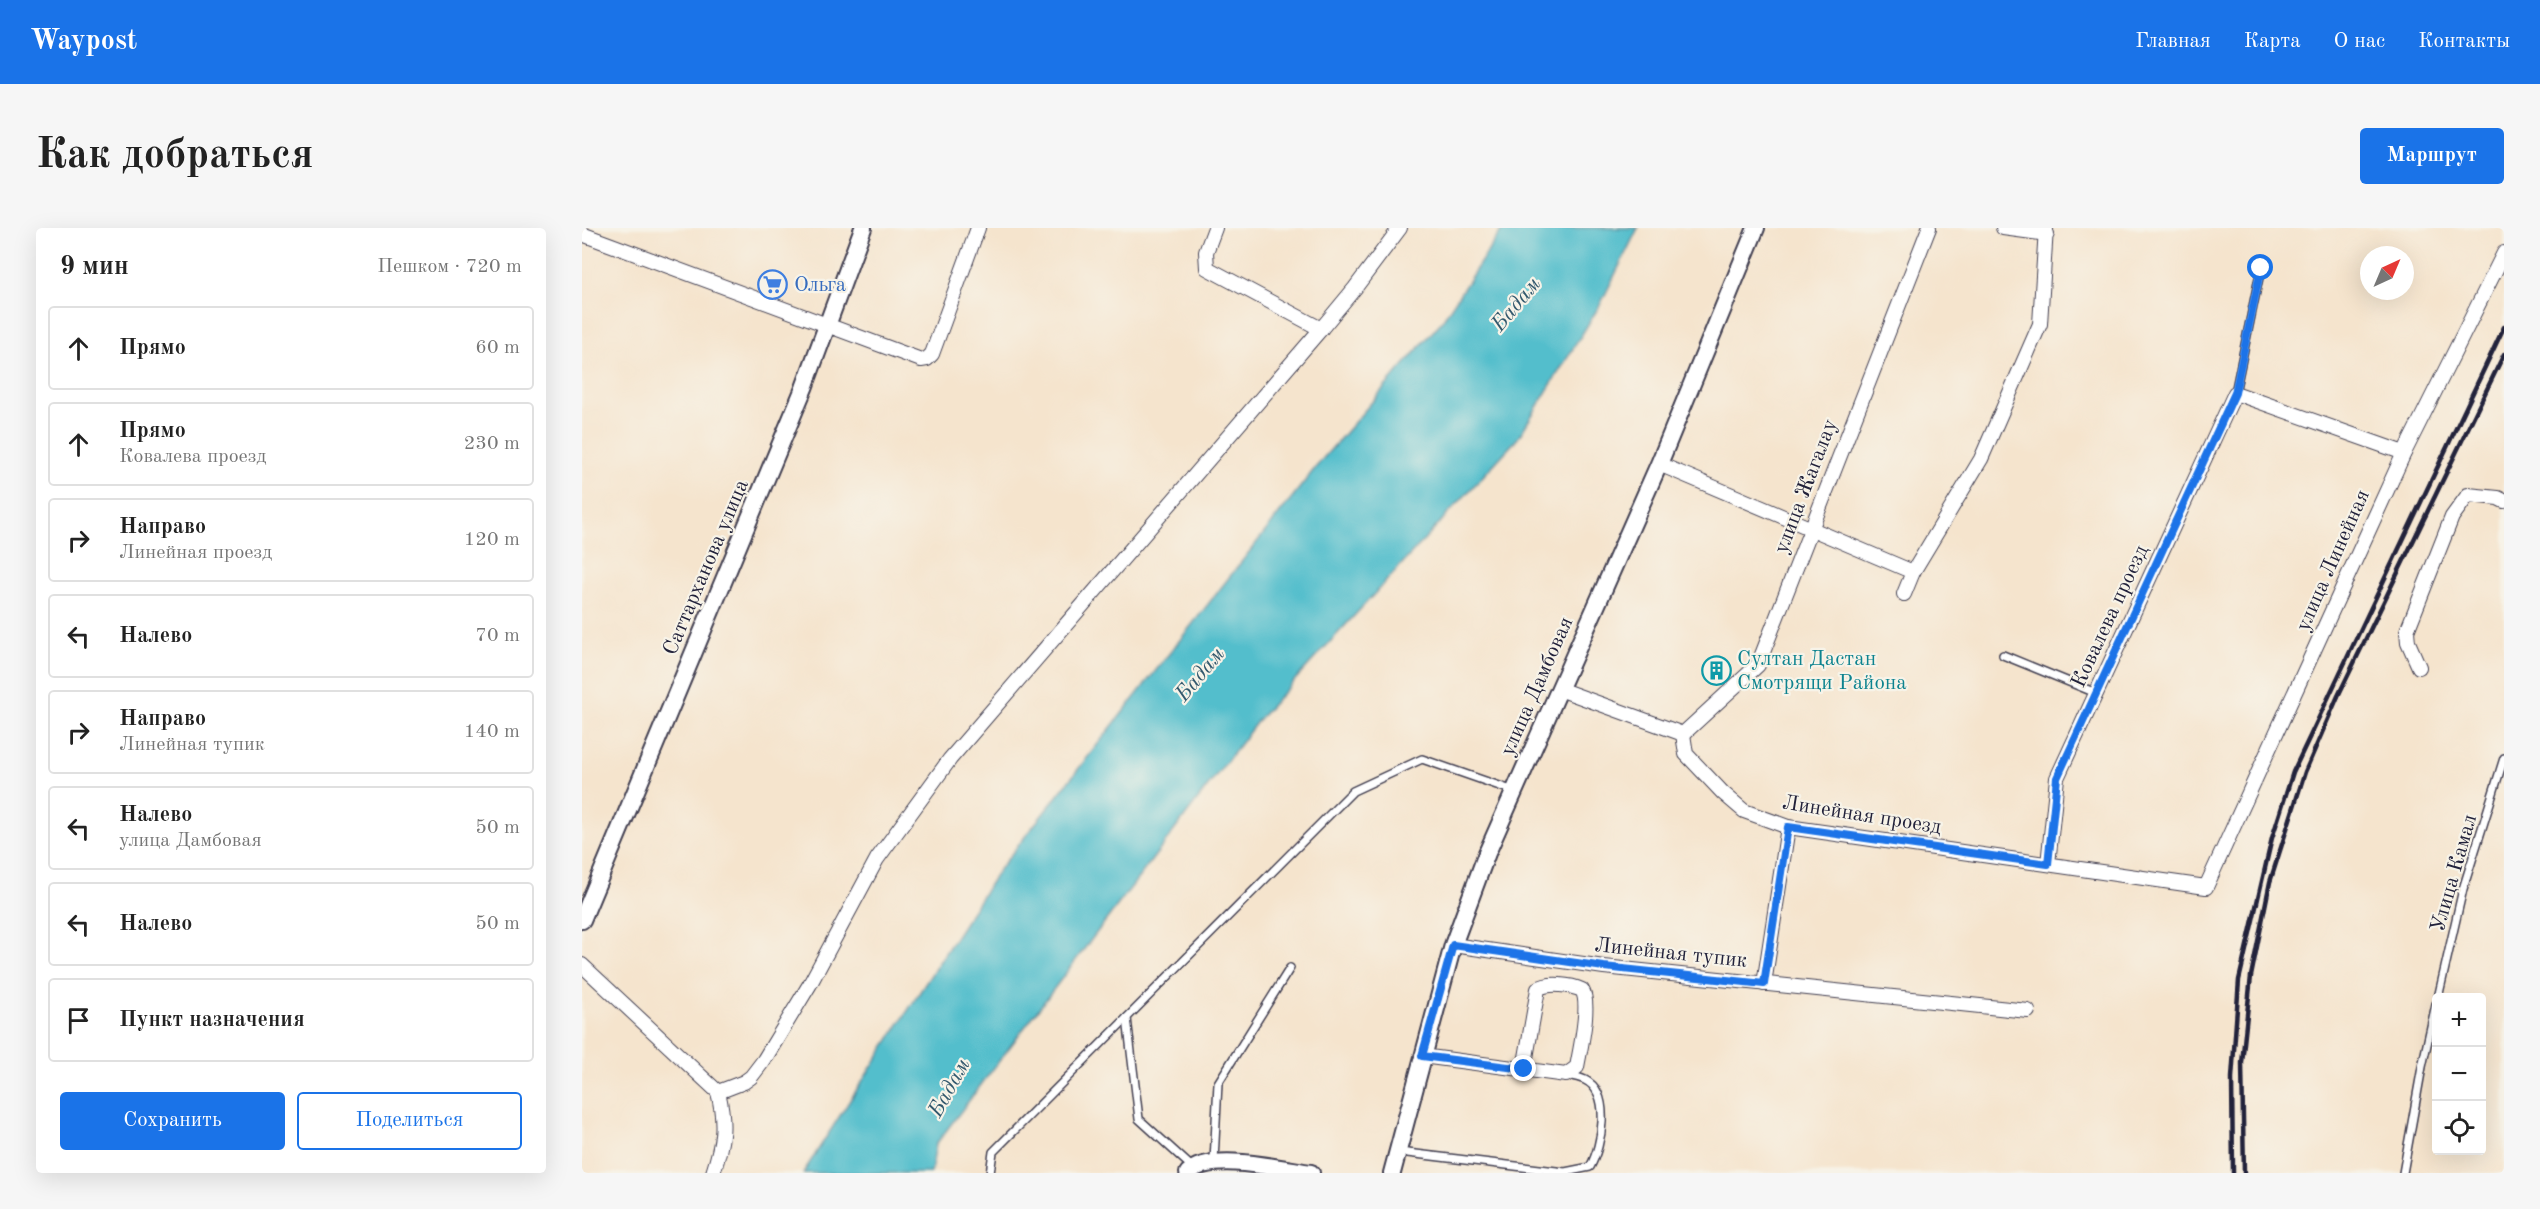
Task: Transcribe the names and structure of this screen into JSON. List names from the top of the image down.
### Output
{
  "streets": {
    "street": [
      "улица Жагалау",
      "улица Линейная",
      "Саттарханова улица",
      "Ковалева проезд",
      "улица Дамбовая",
      "Линейная проезд",
      "Линейная тупик"
    ],
    "lane": ["Улица Камал"]
  },
  "crossings": [
    ["улица Жагалау", "Линейная проезд"],
    ["улица Линейная", "Линейная проезд"],
    ["Ковалева проезд", "Линейная проезд"],
    ["улица Дамбовая", "Линейная тупик"]
  ],
  "water": ["Бадам"],
  "places": {
    "supermarket": ["Ольга"],
    "building": ["Султан Дастан Смотрящи Района"]
  },
  "north": "top right",
  "page": {
    "header": "Waypost",
    "nav": [
      "Главная",
      "Карта",
      "О нас",
      "Контакты"
    ],
    "buttons": [
      "Маршрут",
      ["Сохранить", "Поделиться"]
    ],
    "title": "Как добраться",
    "heading": ["9 мин", "Пешком · 720 m"],
    "list": [
      ["Прямо", "60 m"],
      ["Прямо", "Ковалева проезд", "230 m"],
      ["Направо", "Линейная проезд", "120 m"],
      ["Налево", "70 m"],
      ["Направо", "Линейная тупик", "140 m"],
      ["Налево", "улица Дамбовая", "50 m"],
      ["Налево", "50 m"],
      "Пункт назначения"
    ],
    "map_buttons": ["+", "−"]
  }
}
